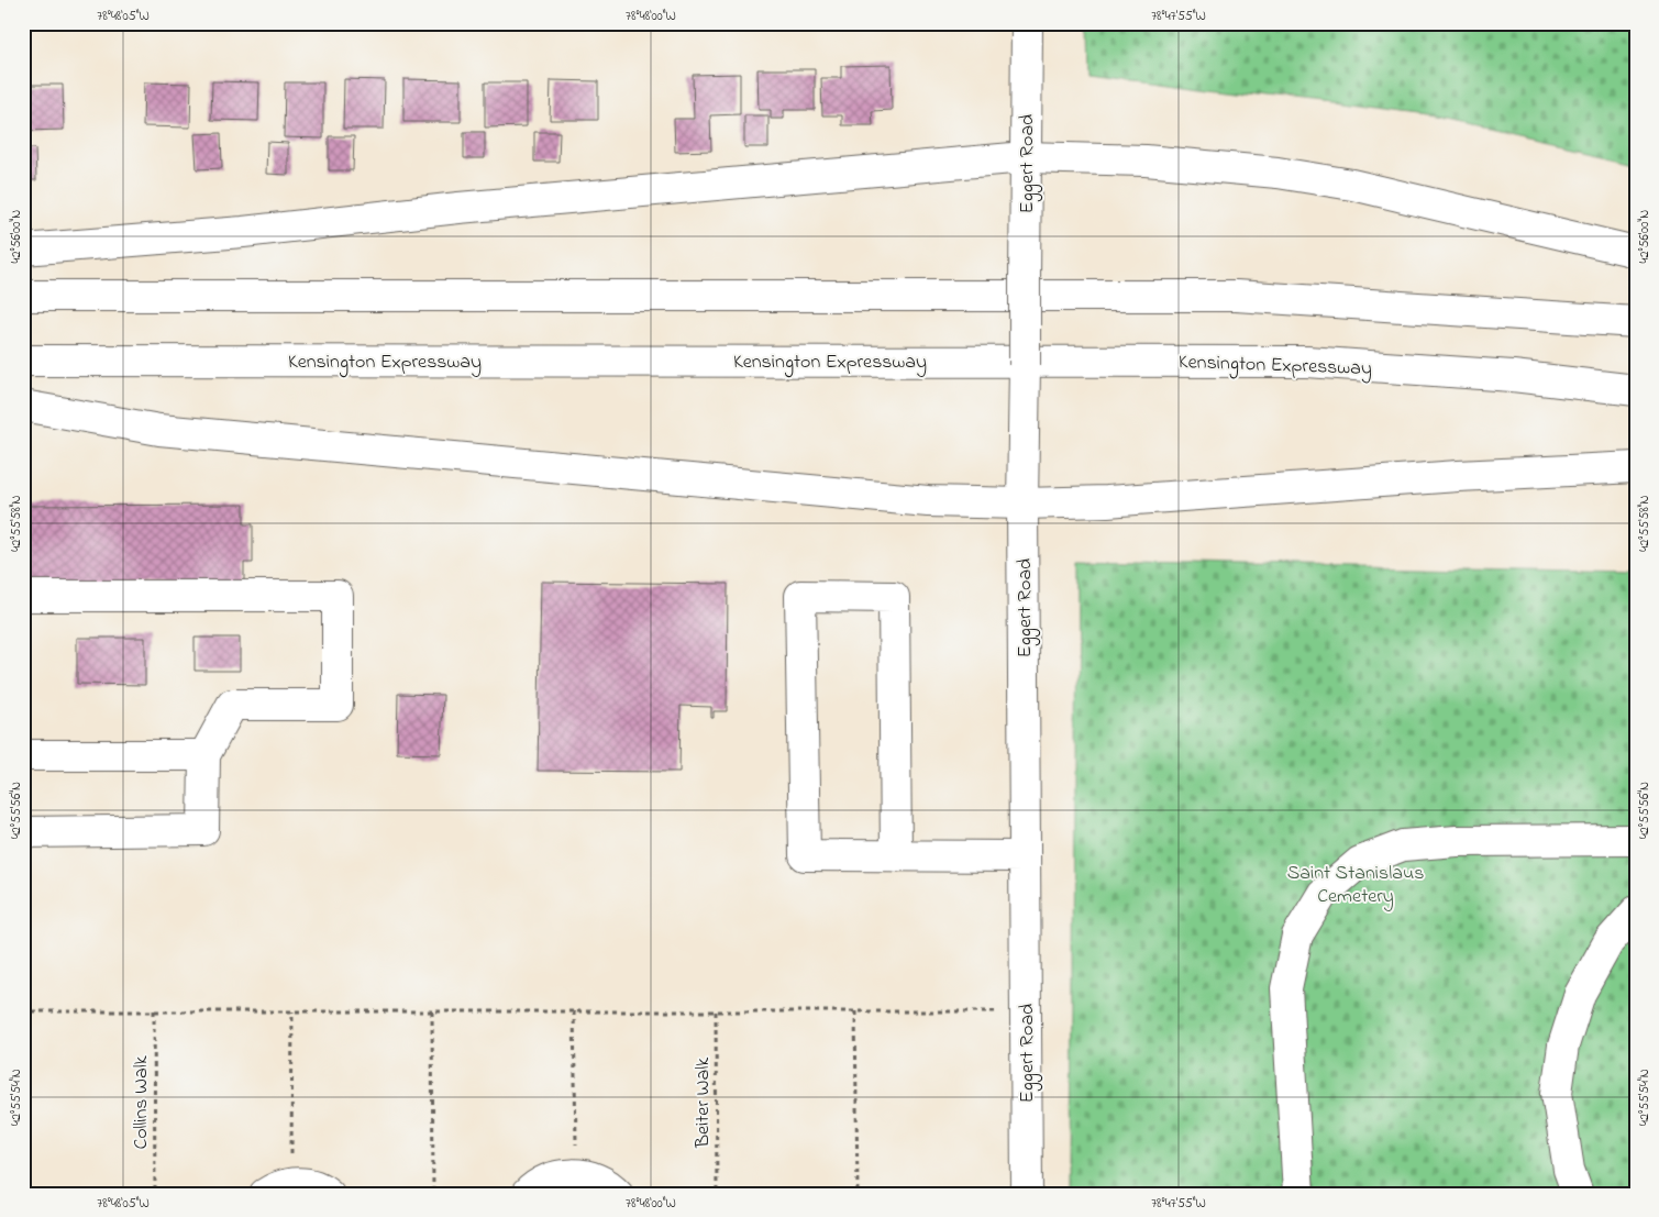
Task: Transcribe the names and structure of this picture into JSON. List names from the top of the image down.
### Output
{
  "streets": {
    "main road": ["Eggert Road", "Kensington Expressway"],
    "path": ["Collins Walk", "Beiter Walk"]
  },
  "parks": ["Saint Stanislaus Cemetery"],
  "coordinates": [
    "78°48'05\"W",
    "78°48'00\"W",
    "78°47'55\"W",
    "42°56'00\"N",
    "42°55'58\"N",
    "42°55'56\"N",
    "42°55'54\"N"
  ]
}
